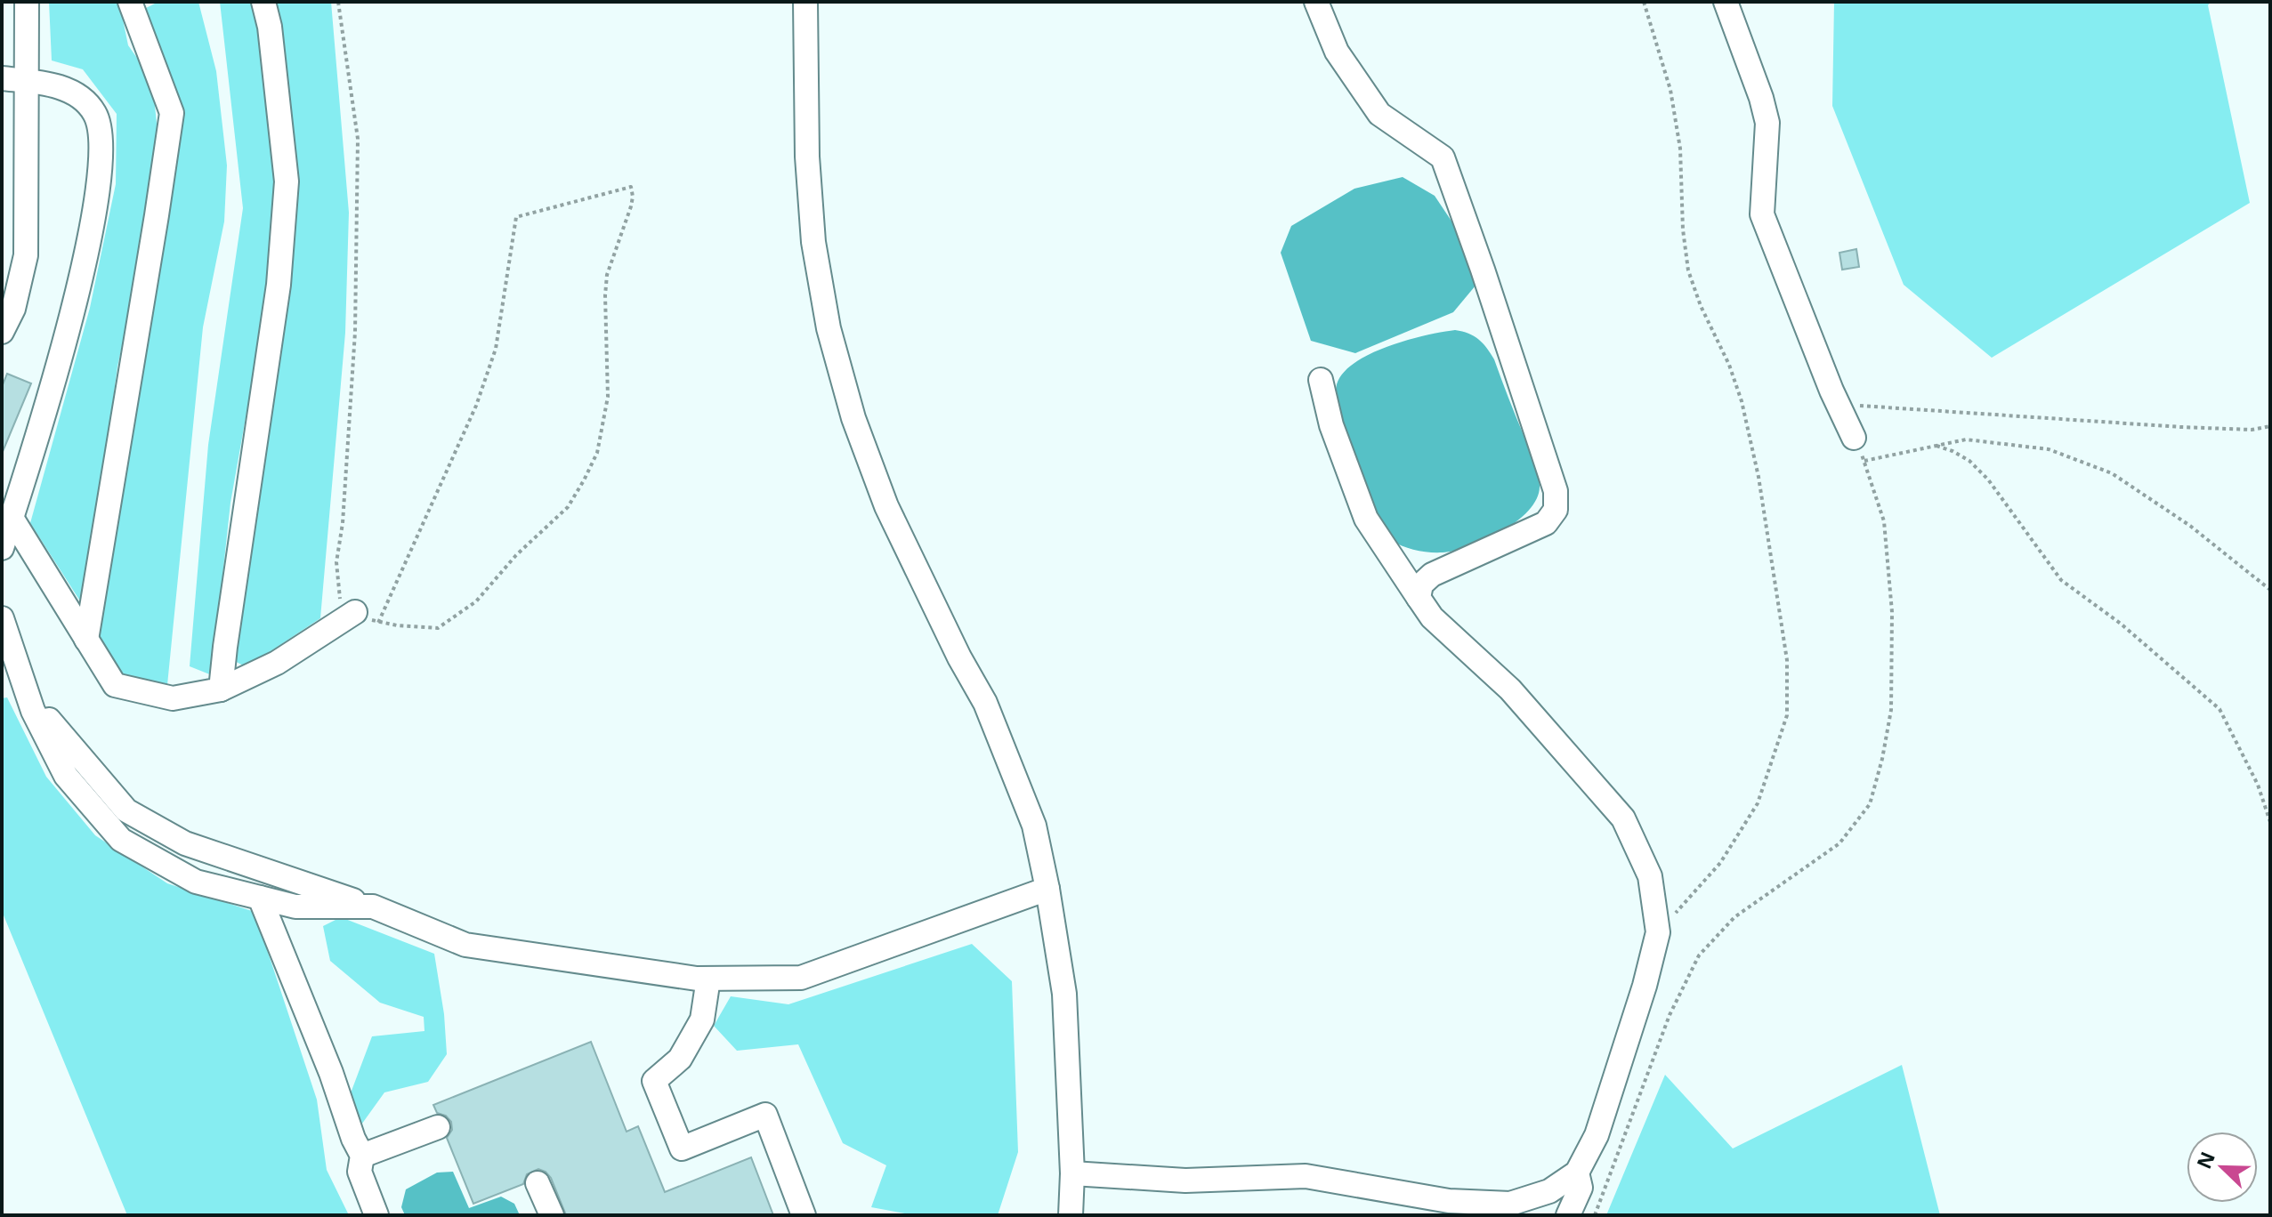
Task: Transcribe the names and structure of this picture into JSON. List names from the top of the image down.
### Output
{
  "north": "top left"
}
